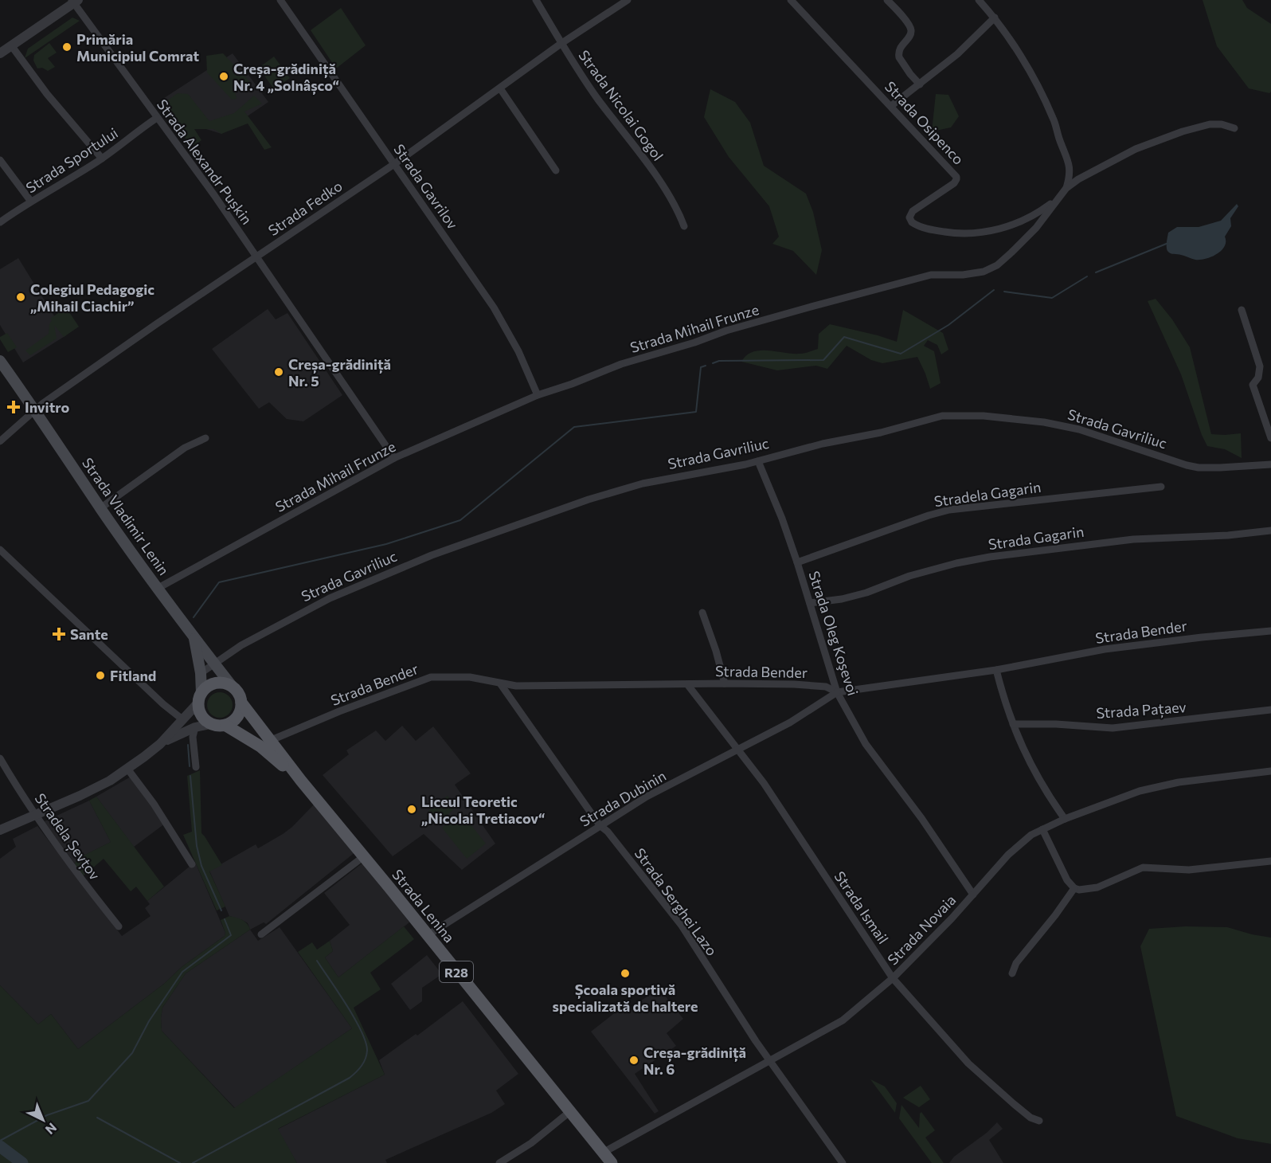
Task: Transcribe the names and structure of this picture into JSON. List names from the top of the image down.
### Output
{
  "streets": {
    "main road": ["Strada Vladimir Lenin", "Strada Lenina", "R28"],
    "street": [
      "Strada Nicolai Gogol",
      "Strada Osipenco",
      "Strada Sportului",
      "Strada Alexandr Pușkin",
      "Strada Gavrilov",
      "Strada Fedko",
      "Strada Mihail Frunze",
      "Strada Gavriliuc",
      "Stradela Gagarin",
      "Strada Gagarin",
      "Strada Bender",
      "Strada Oleg Koşevoi",
      "Strada Pațaev",
      "Strada Dubinin",
      "Stradela Șevțov",
      "Strada Serghei Lazo",
      "Strada Ismail",
      "Strada Novaia"
    ]
  },
  "crossings": [
    ["Strada Nicolai Gogol", "Strada Fedko"],
    ["Strada Osipenco", "Strada Mihail Frunze"],
    ["Strada Sportului", "Strada Alexandr Pușkin"],
    ["Strada Alexandr Pușkin", "Strada Fedko"],
    ["Strada Alexandr Pușkin", "Strada Mihail Frunze"],
    ["Strada Gavrilov", "Strada Fedko"],
    ["Strada Gavrilov", "Strada Mihail Frunze"],
    ["Strada Fedko", "Strada Vladimir Lenin"],
    ["Strada Mihail Frunze", "Strada Vladimir Lenin"],
    ["Strada Gavriliuc", "Strada Vladimir Lenin"],
    ["Strada Gavriliuc", "Strada Oleg Koşevoi"],
    ["Stradela Gagarin", "Strada Oleg Koşevoi"],
    ["Strada Vladimir Lenin", "R28"],
    ["Strada Gagarin", "Strada Oleg Koşevoi"],
    ["Strada Bender", "Strada Oleg Koşevoi"],
    ["Strada Bender", "Strada Dubinin"],
    ["Strada Bender", "Strada Serghei Lazo"],
    ["Strada Bender", "Strada Lenina"],
    ["Strada Bender", "Strada Ismail"],
    ["Strada Bender", "R28"],
    ["Strada Oleg Koşevoi", "Strada Dubinin"],
    ["Strada Oleg Koşevoi", "Strada Novaia"],
    ["Strada Dubinin", "Strada Serghei Lazo"],
    ["Strada Dubinin", "Strada Lenina"],
    ["Strada Dubinin", "Strada Ismail"],
    ["Strada Serghei Lazo", "Strada Novaia"],
    ["Strada Lenina", "Strada Novaia"],
    ["Strada Lenina", "R28"],
    ["Strada Ismail", "Strada Novaia"]
  ],
  "places": {
    "other": [
      "Primăria Municipiul Comrat",
      "Creșa-grădiniță Nr. 4 „Solnâșco“",
      "Colegiul Pedagogic „Mihail Ciachir”",
      "Creșa-grădiniță Nr. 5",
      "Fitland",
      "Liceul Teoretic „Nicolai Tretiacov“",
      "Școala sportivă specializată de haltere",
      "Creșa-grădiniță Nr. 6"
    ],
    "health": ["Invitro", "Sante"]
  },
  "north": "bottom right"
}
